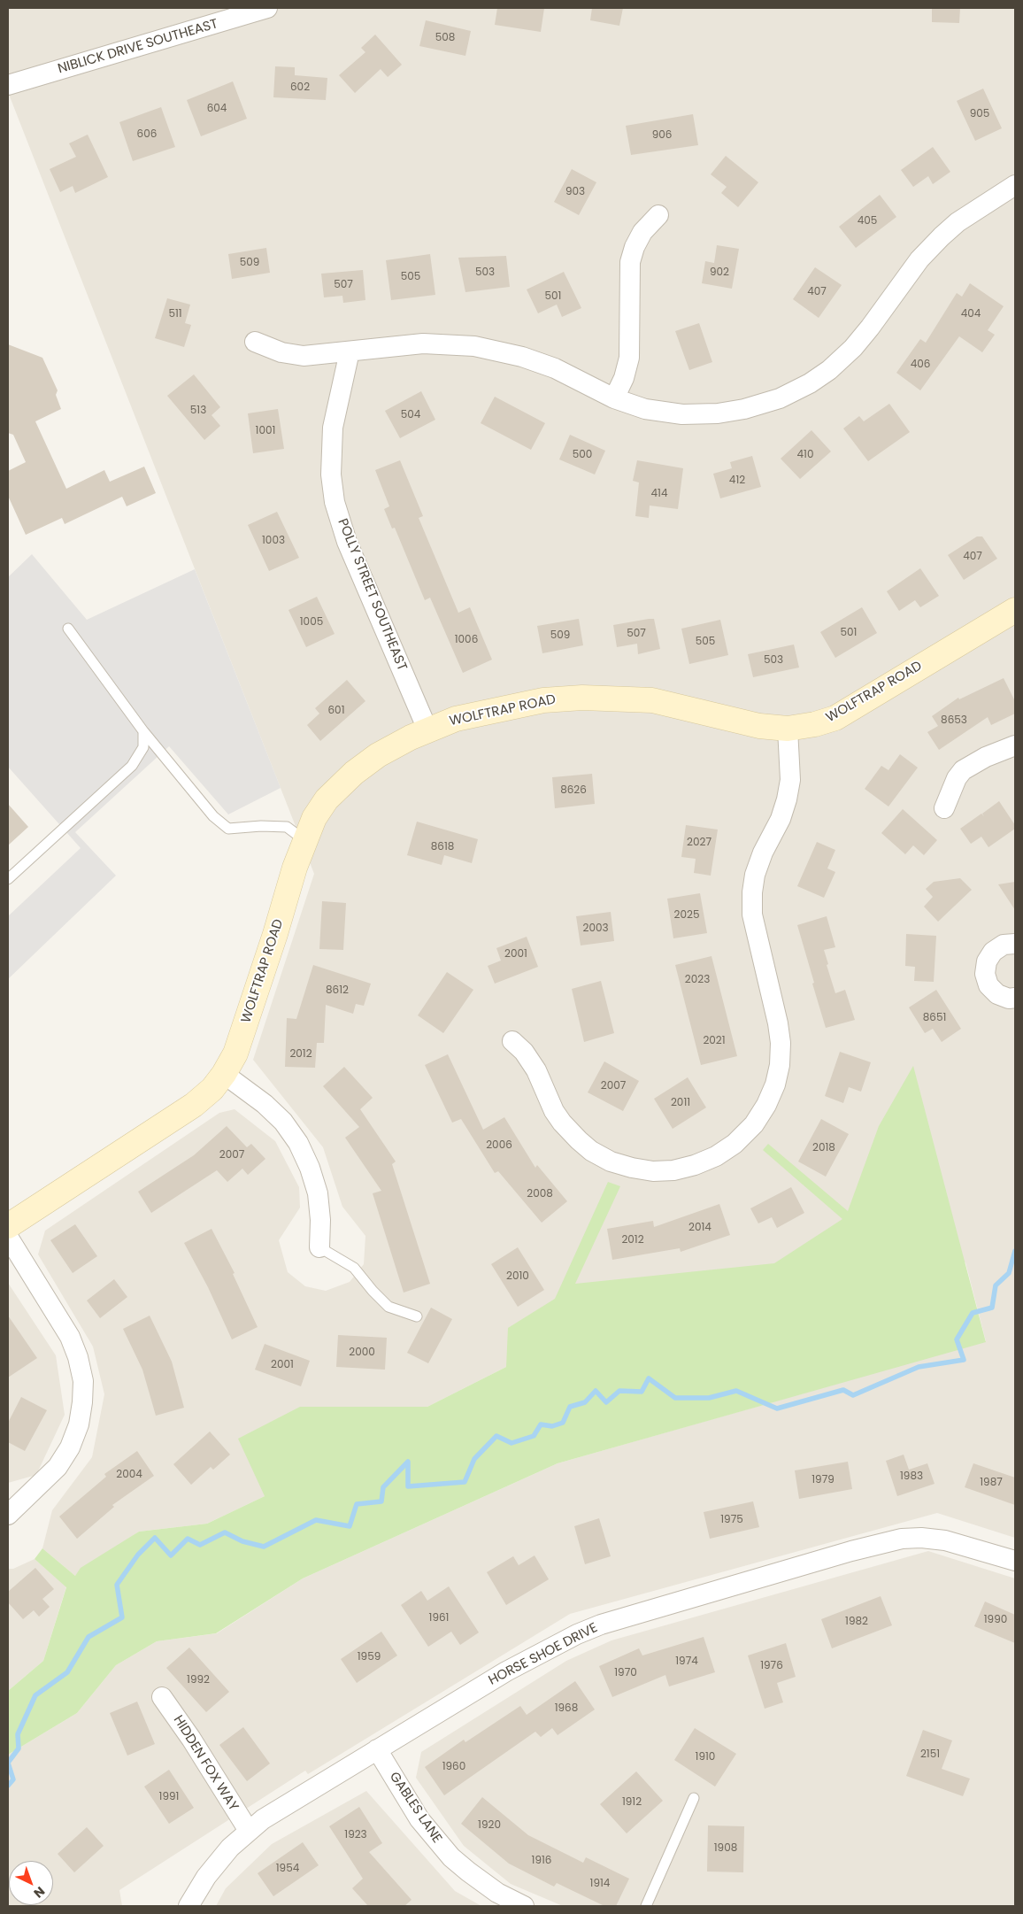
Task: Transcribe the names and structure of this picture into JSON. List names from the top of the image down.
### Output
{
  "streets": {
    "street": [
      "NIBLICK DRIVE SOUTHEAST",
      "POLLY STREET SOUTHEAST",
      "WOLFTRAP ROAD",
      "HORSE SHOE DRIVE",
      "HIDDEN FOX WAY",
      "GABLES LANE"
    ]
  },
  "crossings": [
    ["POLLY STREET SOUTHEAST", "WOLFTRAP ROAD"],
    ["HORSE SHOE DRIVE", "HIDDEN FOX WAY"],
    ["HORSE SHOE DRIVE", "GABLES LANE"]
  ],
  "house_numbers": [
    "508",
    "602",
    "604",
    "905",
    "606",
    "906",
    "903",
    "405",
    "509",
    "503",
    "902",
    "505",
    "507",
    "407",
    "501",
    "511",
    "404",
    "406",
    "513",
    "504",
    "1001",
    "500",
    "410",
    "412",
    "414",
    "1003",
    "407",
    "1005",
    "501",
    "507",
    "509",
    "1006",
    "505",
    "503",
    "601",
    "8653",
    "8626",
    "2027",
    "8618",
    "2025",
    "2003",
    "2001",
    "2023",
    "8612",
    "8651",
    "2021",
    "2012",
    "2007",
    "2011",
    "2006",
    "2018",
    "2007",
    "2008",
    "2014",
    "2012",
    "2010",
    "2000",
    "2001",
    "2004",
    "1983",
    "1979",
    "1987",
    "1975",
    "1961",
    "1990",
    "1982",
    "1959",
    "1974",
    "1976",
    "1970",
    "1992",
    "1968",
    "2151",
    "1910",
    "1960",
    "1991",
    "1912",
    "1920",
    "1923",
    "1908",
    "1916",
    "1954",
    "1914"
  ],
  "north": "bottom right"
}
